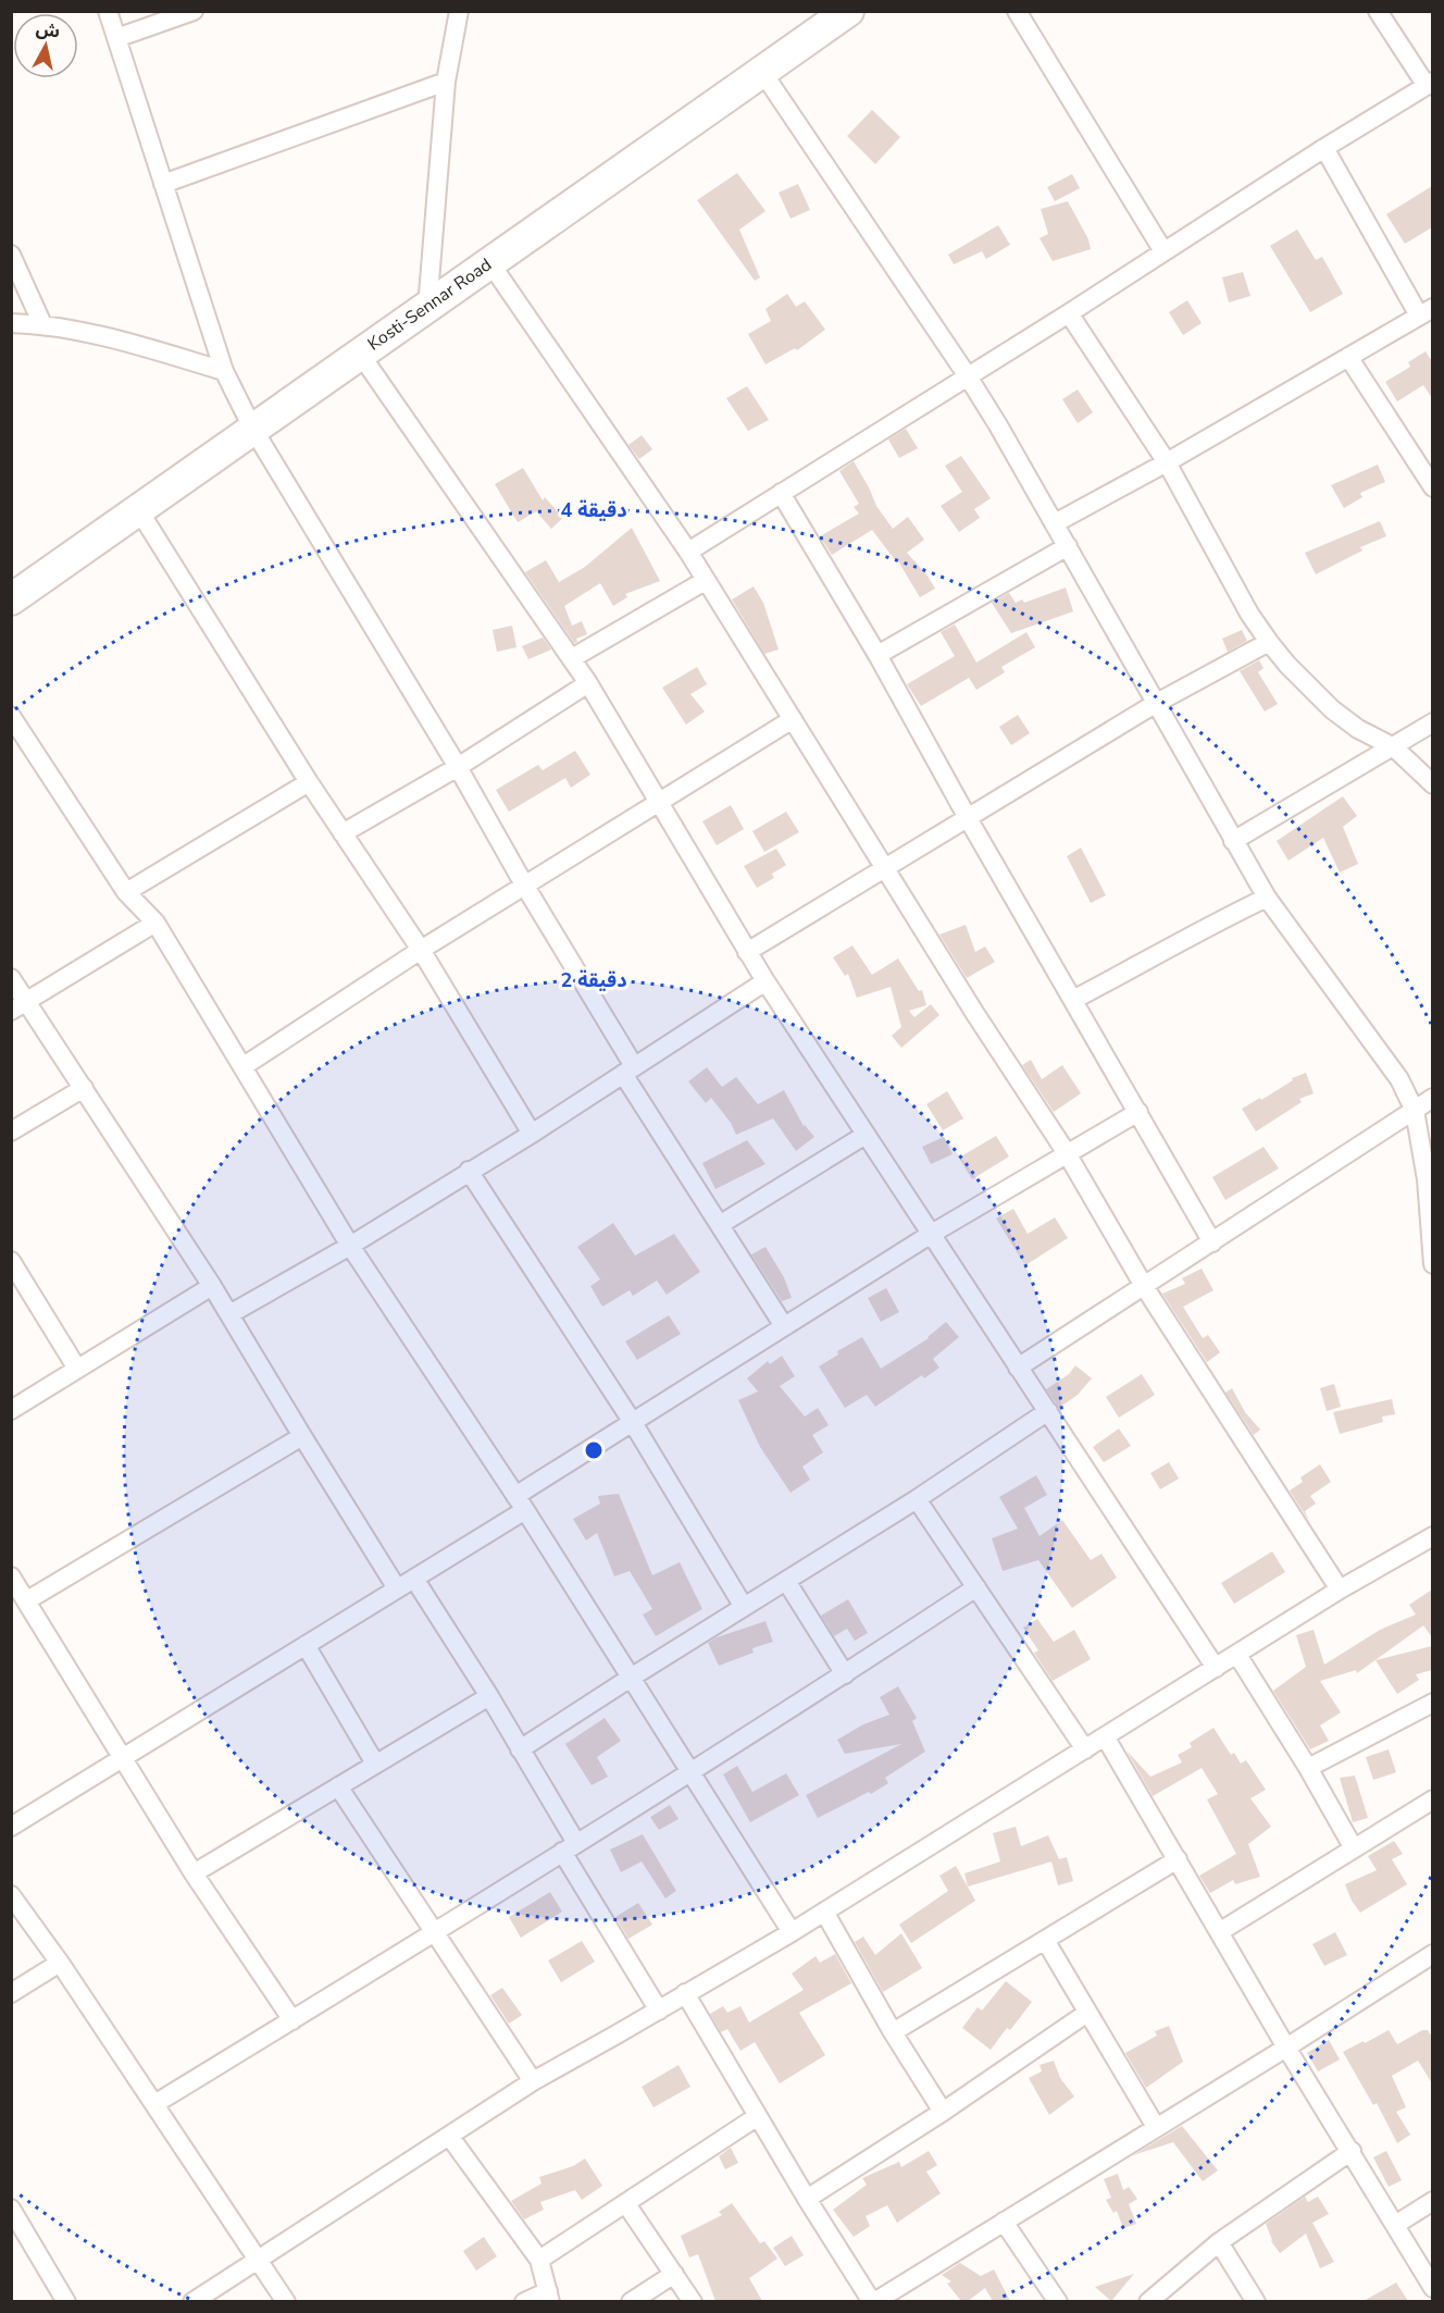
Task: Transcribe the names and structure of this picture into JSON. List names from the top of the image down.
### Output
{
  "streets": {
    "highway": ["Kosti-Sennar Road"]
  },
  "north": "top",
  "rings": ["4 دقيقة", "2 دقيقة"]
}
